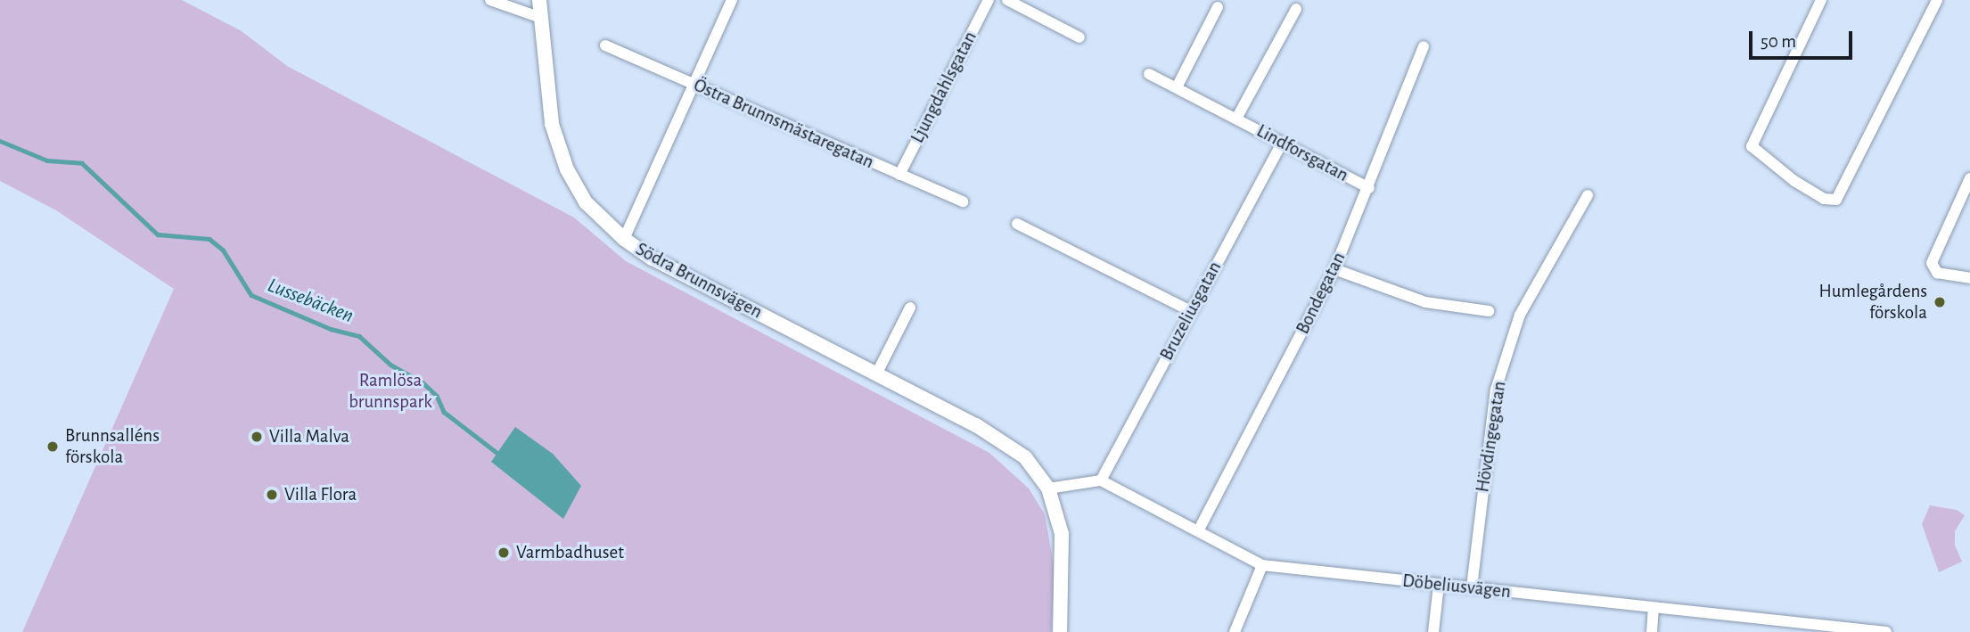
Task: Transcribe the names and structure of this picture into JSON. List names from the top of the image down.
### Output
{
  "streets": {
    "street": [
      "Ljungdahlsgatan",
      "Östra Brunnsmästaregatan",
      "Lindforsgatan",
      "Södra Brunnsvägen",
      "Bondegatan",
      "Bruzeliusgatan",
      "Hövdingegatan",
      "Döbeliusvägen"
    ]
  },
  "crossings": [
    ["Ljungdahlsgatan", "Östra Brunnsmästaregatan"],
    ["Lindforsgatan", "Bondegatan"],
    ["Lindforsgatan", "Bruzeliusgatan"],
    ["Bondegatan", "Döbeliusvägen"],
    ["Bruzeliusgatan", "Döbeliusvägen"],
    ["Hövdingegatan", "Döbeliusvägen"]
  ],
  "water": ["Lussebäcken"],
  "parks": ["Ramlösa brunnspark"],
  "places": [
    "Humlegårdens förskola",
    "Villa Malva",
    "Brunnsalléns förskola",
    "Villa Flora",
    "Varmbadhuset"
  ],
  "scale_bar": "50 m"
}
